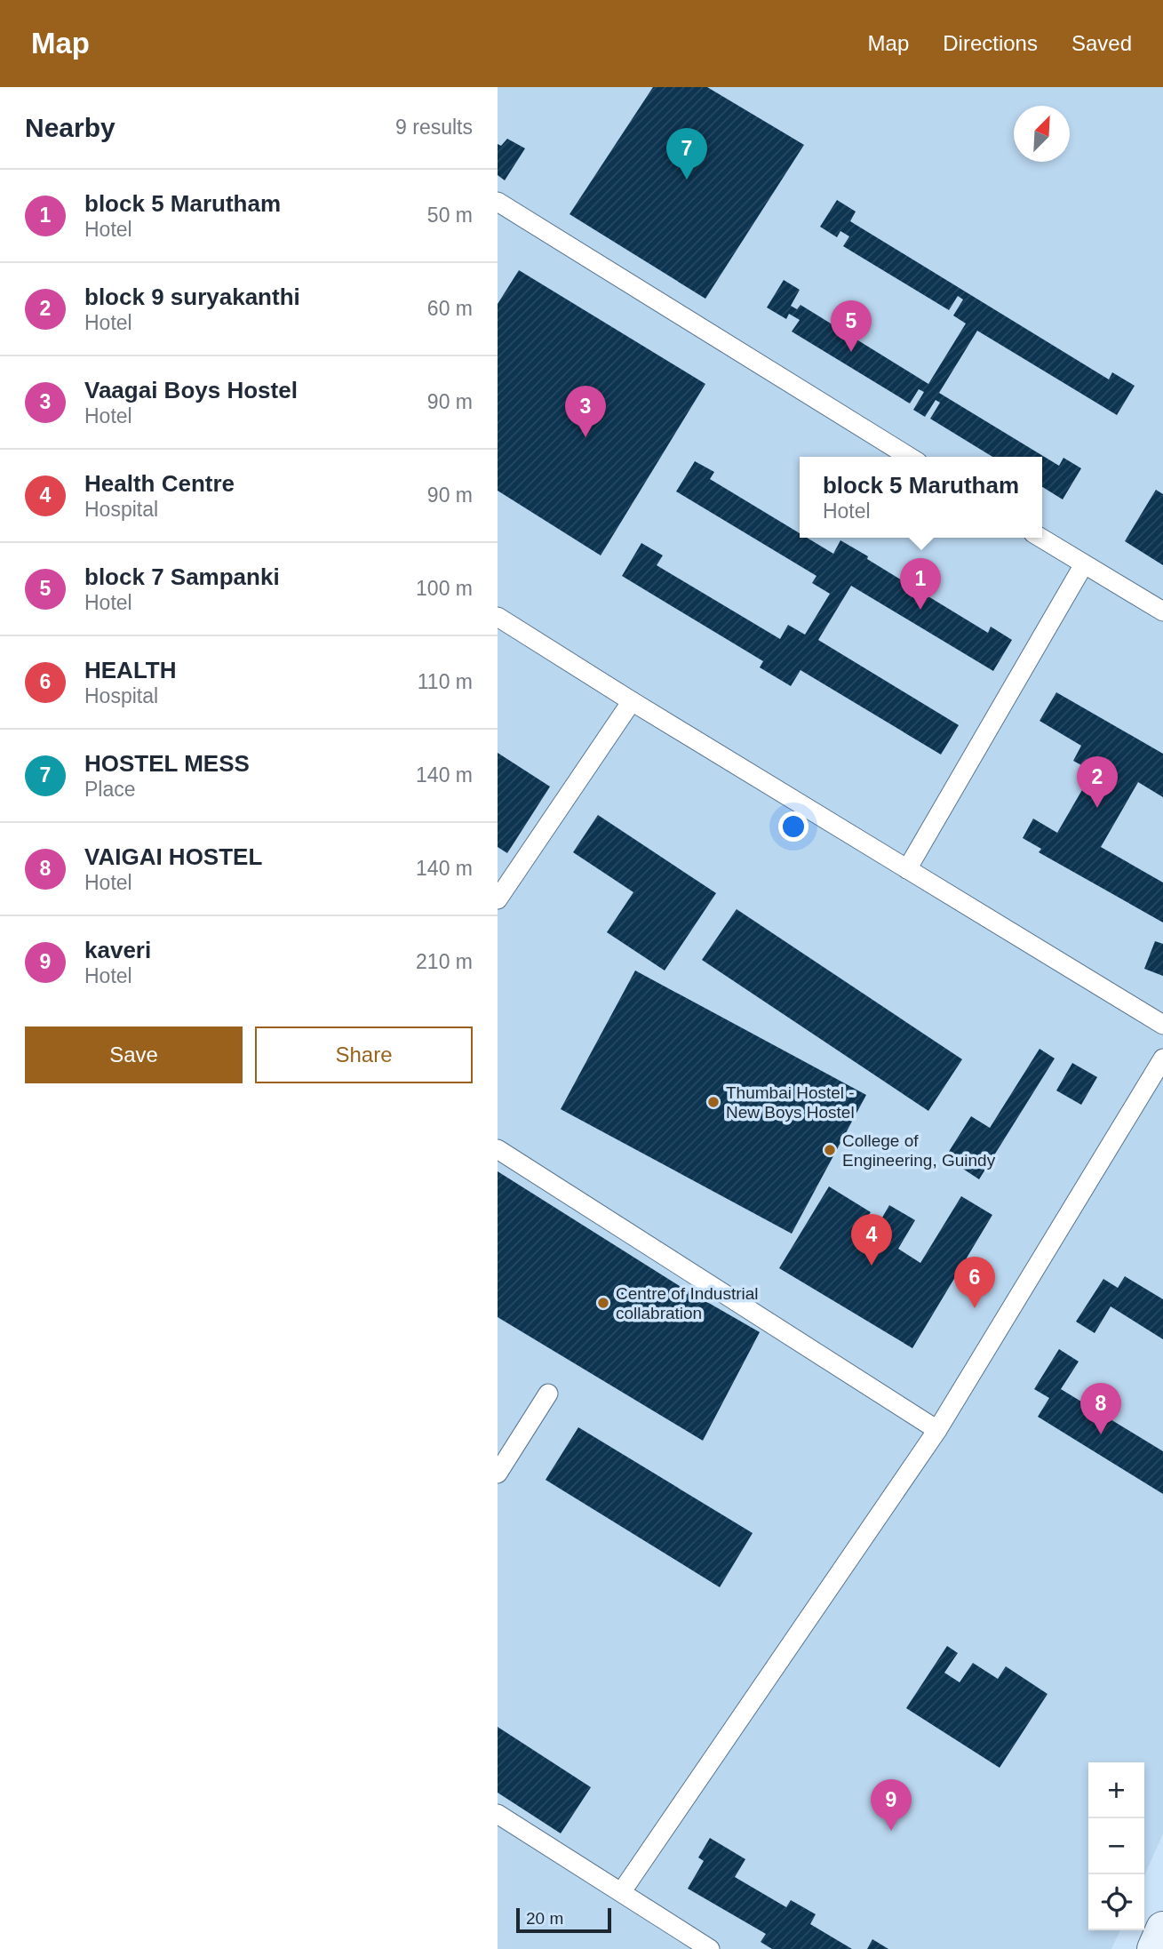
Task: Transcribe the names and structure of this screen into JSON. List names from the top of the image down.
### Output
{
  "places": ["Thumbai Hostel - New Boys Hostel", "College of Engineering, Guindy", "Centre of Industrial collabration"],
  "scale_bar": "20 m",
  "north": "top right",
  "page": {
    "header": "Map",
    "nav": ["Map", "Directions", "Saved"],
    "heading": ["Nearby", "9 results"],
    "pins": [
      "7",
      "5",
      "3",
      "1",
      "2",
      "4",
      "6",
      "8",
      "9"
    ],
    "list": [
      {
        "mark": "1",
        "name": "block 5 Marutham",
        "note": "Hotel",
        "value": "50 m"
      },
      {
        "mark": "2",
        "name": "block 9 suryakanthi",
        "note": "Hotel",
        "value": "60 m"
      },
      {
        "mark": "3",
        "name": "Vaagai Boys Hostel",
        "note": "Hotel",
        "value": "90 m"
      },
      {
        "mark": "4",
        "name": "Health Centre",
        "note": "Hospital",
        "value": "90 m"
      },
      {
        "mark": "5",
        "name": "block 7 Sampanki",
        "note": "Hotel",
        "value": "100 m"
      },
      {
        "mark": "6",
        "name": "HEALTH",
        "note": "Hospital",
        "value": "110 m"
      },
      {
        "mark": "7",
        "name": "HOSTEL MESS",
        "note": "Place",
        "value": "140 m"
      },
      {
        "mark": "8",
        "name": "VAIGAI HOSTEL",
        "note": "Hotel",
        "value": "140 m"
      },
      {
        "mark": "9",
        "name": "kaveri",
        "note": "Hotel",
        "value": "210 m"
      }
    ],
    "popup": ["block 5 Marutham", "Hotel"],
    "buttons": ["Save", "Share"],
    "map_buttons": ["+", "−"],
    "scale": "20 m"
  }
}
